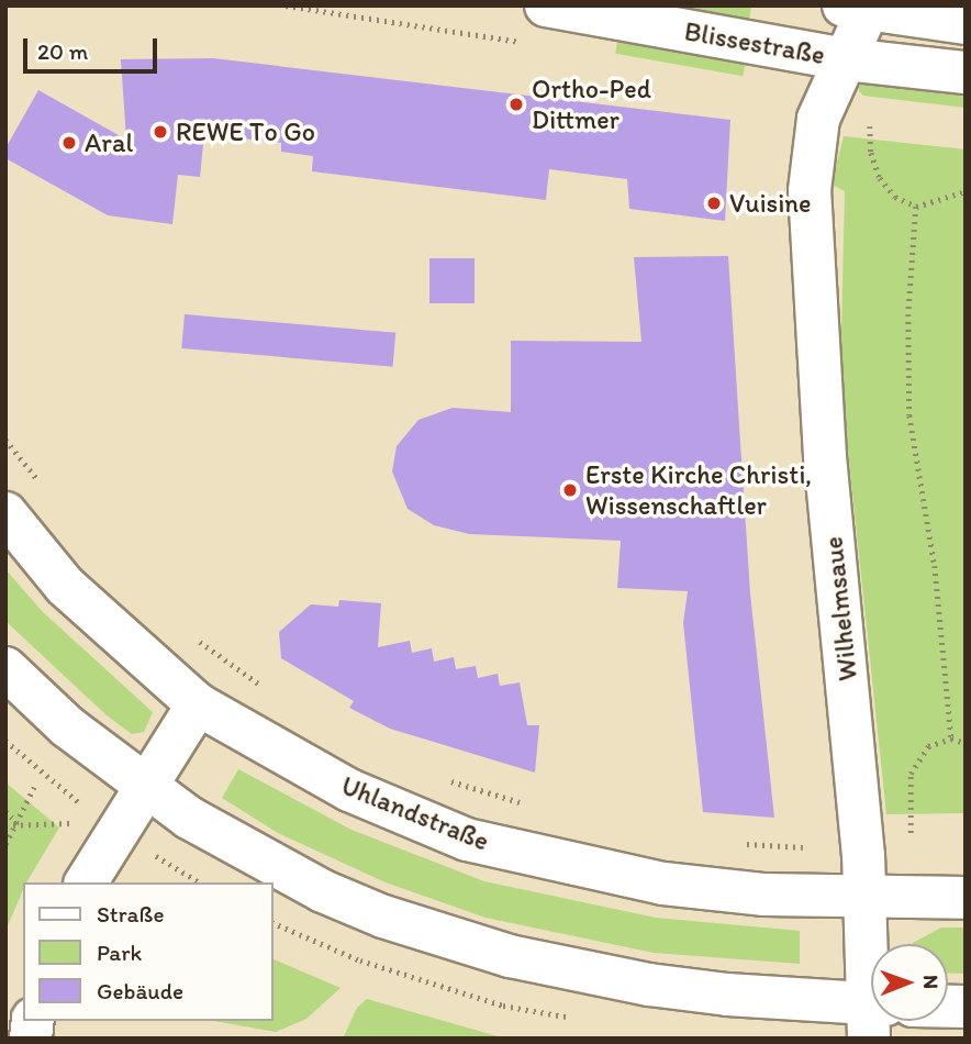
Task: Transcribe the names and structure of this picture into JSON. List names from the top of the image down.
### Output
{
  "streets": {
    "main road": ["Blissestraße", "Wilhelmsaue", "Uhlandstraße"]
  },
  "crossings": [
    ["Blissestraße", "Wilhelmsaue"],
    ["Wilhelmsaue", "Uhlandstraße"]
  ],
  "places": [
    "Ortho-Ped Dittmer",
    "REWE To Go",
    "Aral",
    "Vuisine",
    "Erste Kirche Christi, Wissenschaftler"
  ],
  "legend": ["Straße", "Park", "Gebäude"],
  "scale_bar": "20 m",
  "north": "right"
}
